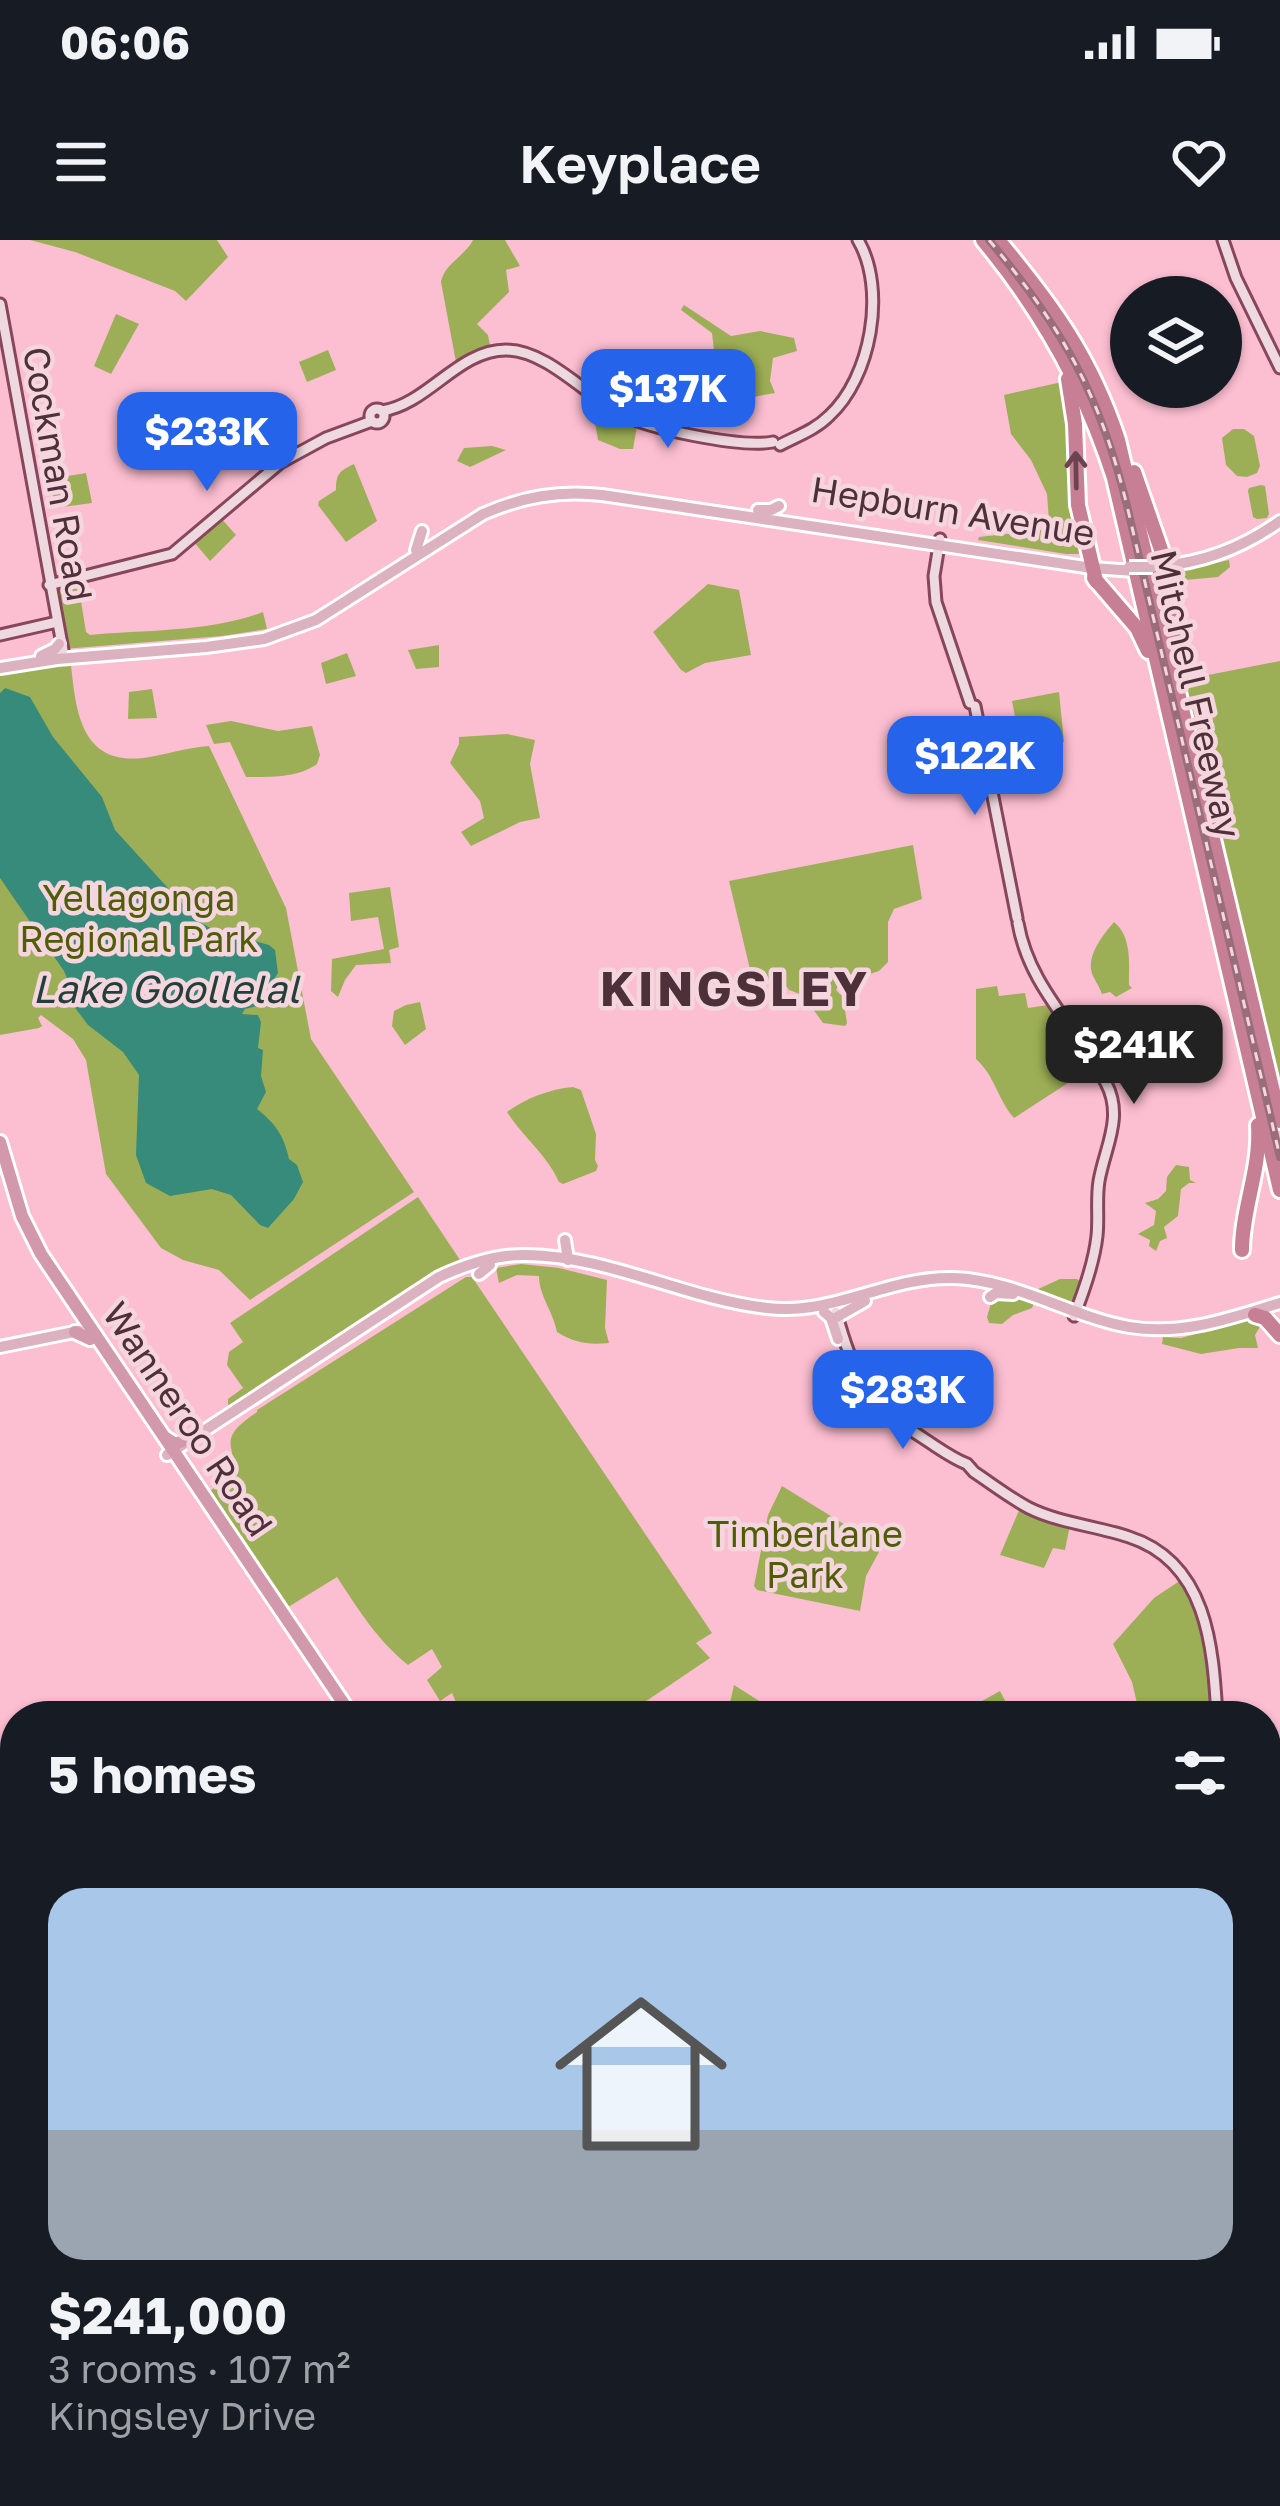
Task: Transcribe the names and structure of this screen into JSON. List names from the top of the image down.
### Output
{
  "streets": {
    "highway": ["Mitchell Freeway", "Wanneroo Road"],
    "main road": ["Cockman Road", "Hepburn Avenue"]
  },
  "crossings": [
    ["Cockman Road", "Hepburn Avenue"]
  ],
  "districts": ["KINGSLEY"],
  "water": ["Lake Goollelal"],
  "parks": ["Yellagonga Regional Park", "Timberlane Park"],
  "page": {
    "status": "06:06",
    "header": "Keyplace",
    "price": [
      "$137K",
      "$233K",
      "$122K",
      "$241K",
      "$283K"
    ],
    "heading": "5 homes",
    "list": [
      {
        "name": "$241,000",
        "note": "3 rooms · 107 m² · Kingsley Drive"
      }
    ]
  }
}
